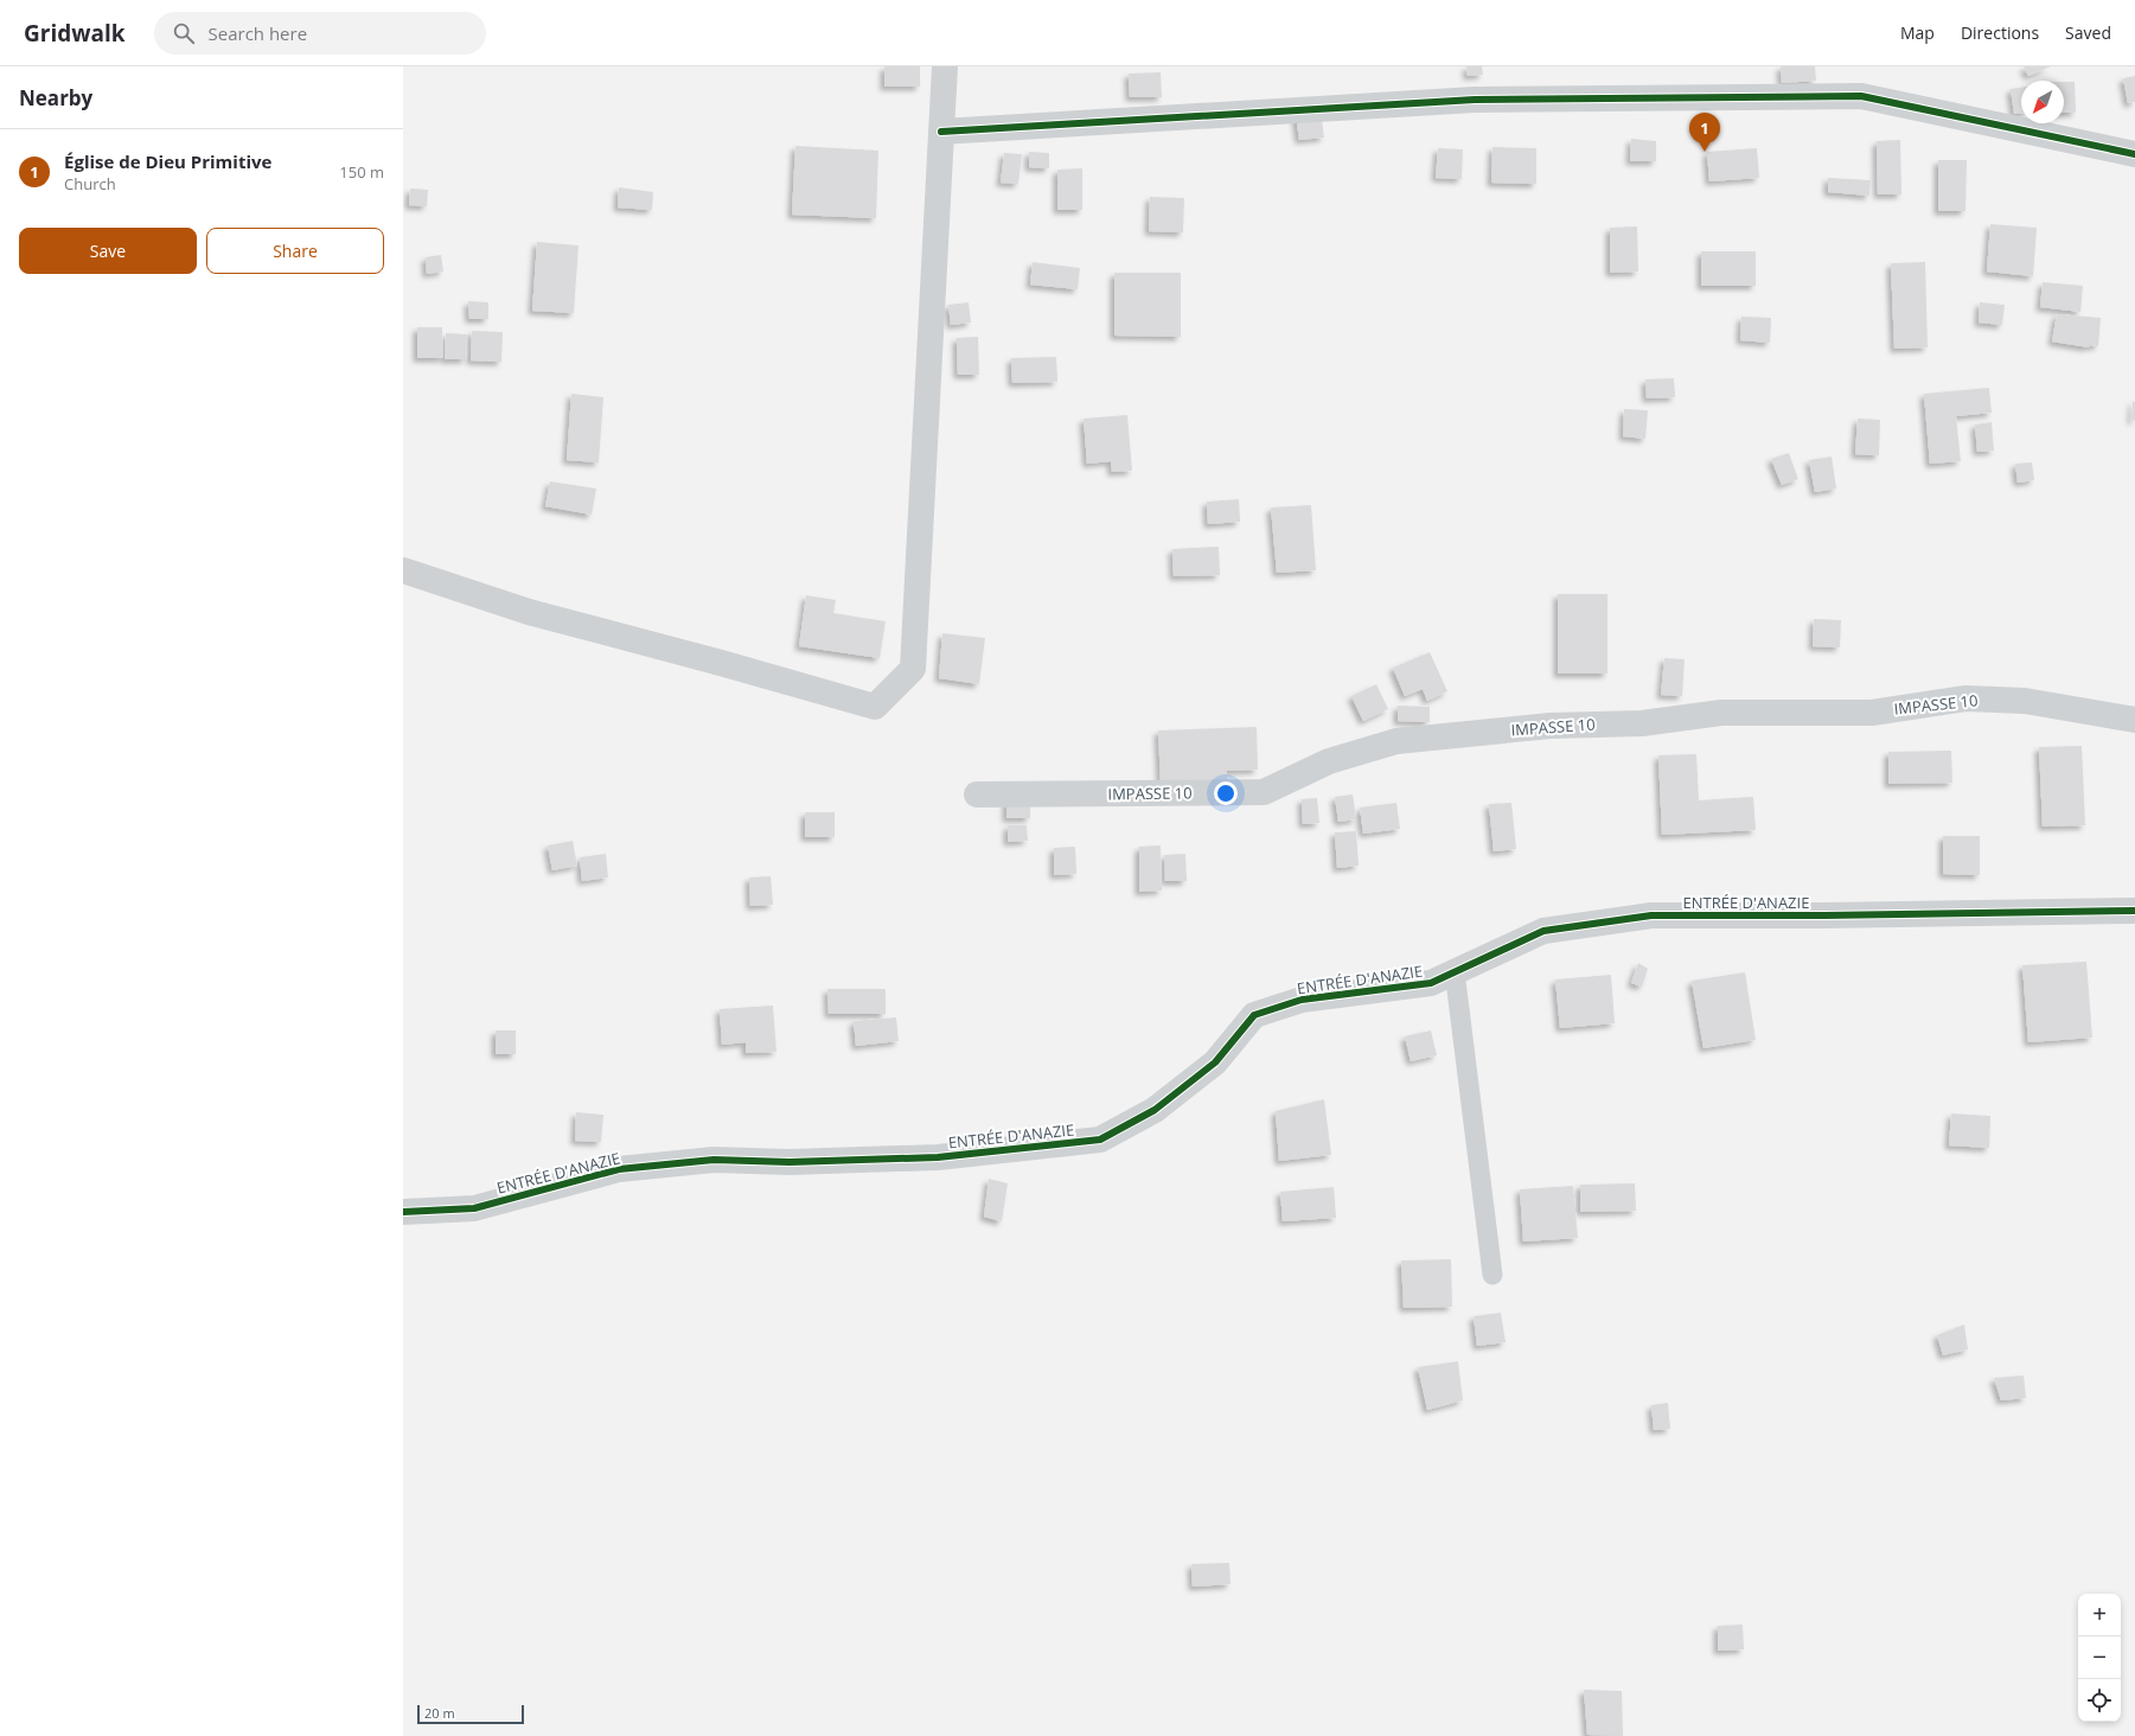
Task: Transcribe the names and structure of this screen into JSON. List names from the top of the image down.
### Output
{
  "streets": {
    "street": ["IMPASSE 10", "ENTRÉE D'ANAZIE"]
  },
  "scale_bar": "20 m",
  "north": "bottom left",
  "page": {
    "header": "Gridwalk",
    "search": "Search here",
    "nav": ["Map", "Directions", "Saved"],
    "heading": "Nearby",
    "pins": "1",
    "list": [
      {
        "mark": "1",
        "name": "Église de Dieu Primitive",
        "note": "Church",
        "value": "150 m"
      }
    ],
    "buttons": ["Save", "Share"],
    "map_buttons": ["+", "−"],
    "scale": "20 m"
  }
}
